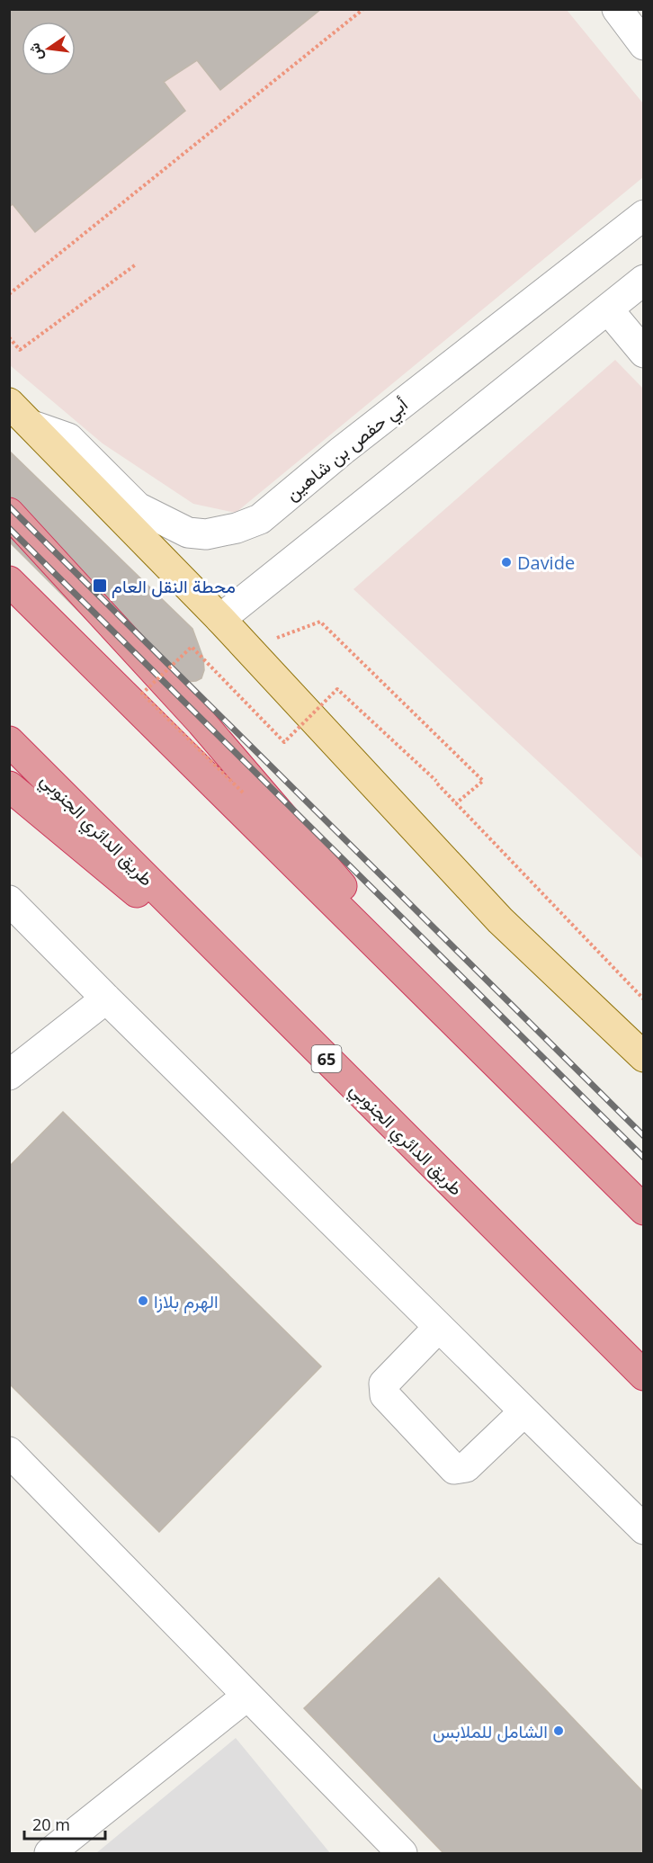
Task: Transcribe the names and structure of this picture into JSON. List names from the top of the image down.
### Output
{
  "streets": {
    "highway": ["طريق الدائري الجنوبي", "65"],
    "street": ["أبي حفص بن شاهين"]
  },
  "places": {
    "other": ["Davide", "الهرم بلازا", "الشامل للملابس"],
    "transit": ["محطة النقل العام"]
  },
  "scale_bar": "20 m",
  "north": "left"
}
